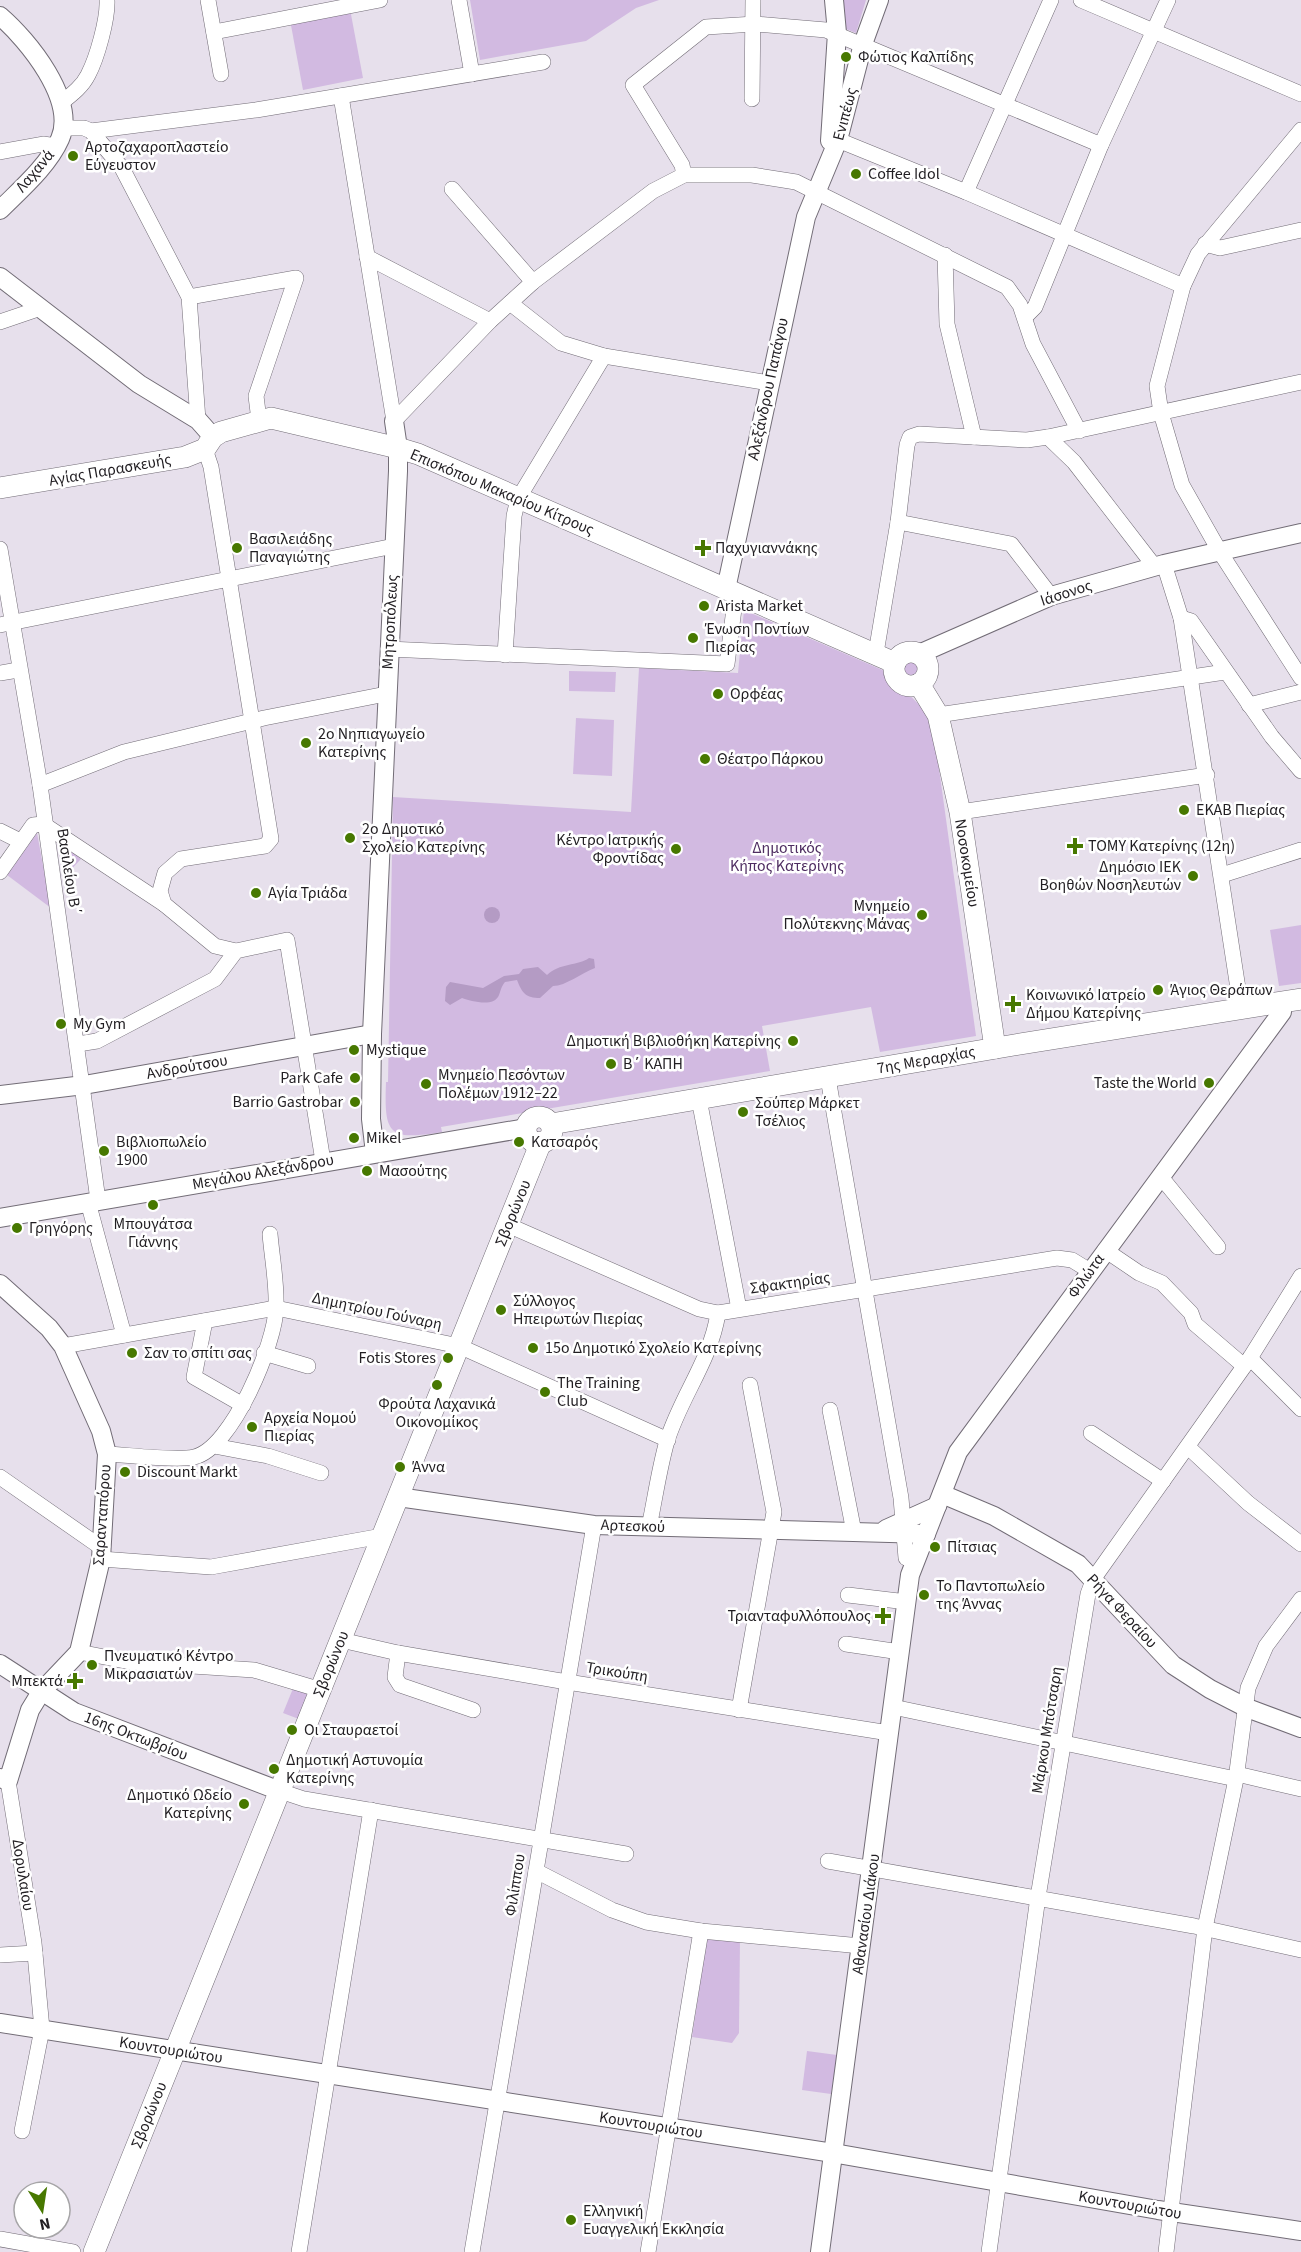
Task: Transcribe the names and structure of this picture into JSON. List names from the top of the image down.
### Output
{
  "streets": {
    "main road": [
      "Αγίας Παρασκευής",
      "Επισκόπου Μακαρίου Κίτρους",
      "Νοσοκομείου",
      "7ης Μεραρχίας",
      "Σβορώνου"
    ],
    "street": [
      "Ενιπέως",
      "Λαχανά",
      "Αλεξάνδρου Παπάγου",
      "Ιάσονος",
      "Μητροπόλεως",
      "Βασιλείου Β΄",
      "Ανδρούτσου",
      "Μεγάλου Αλεξάνδρου",
      "Φιλώτα",
      "Σφακτηρίας",
      "Δημητρίου Γούναρη",
      "Σαρανταπόρου",
      "Αρτεσκού",
      "Ρήγα Φεραίου",
      "Τρικούπη",
      "Μάρκου Μπότσαρη",
      "16ης Οκτωβρίου",
      "Δορυλαίου",
      "Φιλίππου",
      "Αθανασίου Διάκου",
      "Κουντουριώτου"
    ]
  },
  "crossings": [
    ["Ενιπέως", "Αλεξάνδρου Παπάγου"],
    ["Αλεξάνδρου Παπάγου", "Επισκόπου Μακαρίου Κίτρους"],
    ["Αγίας Παρασκευής", "Επισκόπου Μακαρίου Κίτρους"],
    ["Επισκόπου Μακαρίου Κίτρους", "Ιάσονος"],
    ["Επισκόπου Μακαρίου Κίτρους", "Μητροπόλεως"],
    ["Επισκόπου Μακαρίου Κίτρους", "Νοσοκομείου"],
    ["Ιάσονος", "Νοσοκομείου"],
    ["Μητροπόλεως", "Ανδρούτσου"],
    ["Μητροπόλεως", "Μεγάλου Αλεξάνδρου"],
    ["Νοσοκομείου", "7ης Μεραρχίας"],
    ["Βασιλείου Β΄", "Ανδρούτσου"],
    ["Βασιλείου Β΄", "Μεγάλου Αλεξάνδρου"],
    ["Βασιλείου Β΄", "Δημητρίου Γούναρη"],
    ["7ης Μεραρχίας", "Μεγάλου Αλεξάνδρου"],
    ["7ης Μεραρχίας", "Σβορώνου"],
    ["7ης Μεραρχίας", "Φιλώτα"],
    ["Μεγάλου Αλεξάνδρου", "Σβορώνου"],
    ["Σβορώνου", "Σφακτηρίας"],
    ["Σβορώνου", "Δημητρίου Γούναρη"],
    ["Σβορώνου", "Αρτεσκού"],
    ["Σβορώνου", "Τρικούπη"],
    ["Σβορώνου", "16ης Οκτωβρίου"],
    ["Σβορώνου", "Κουντουριώτου"],
    ["Φιλώτα", "Σφακτηρίας"],
    ["Φιλώτα", "Αρτεσκού"],
    ["Φιλώτα", "Ρήγα Φεραίου"],
    ["Φιλώτα", "Αθανασίου Διάκου"],
    ["Δημητρίου Γούναρη", "Σαρανταπόρου"],
    ["Αρτεσκού", "Ρήγα Φεραίου"],
    ["Αρτεσκού", "Φιλίππου"],
    ["Αρτεσκού", "Αθανασίου Διάκου"],
    ["Ρήγα Φεραίου", "Μάρκου Μπότσαρη"],
    ["Τρικούπη", "Φιλίππου"],
    ["Τρικούπη", "Αθανασίου Διάκου"],
    ["Μάρκου Μπότσαρη", "Κουντουριώτου"],
    ["16ης Οκτωβρίου", "Δορυλαίου"],
    ["Δορυλαίου", "Κουντουριώτου"],
    ["Φιλίππου", "Κουντουριώτου"],
    ["Αθανασίου Διάκου", "Κουντουριώτου"]
  ],
  "parks": ["Δημοτικός Κήπος Κατερίνης"],
  "places": {
    "other": [
      "Φώτιος Καλπίδης",
      "Αρτοζαχαροπλαστείο Εύγευστον",
      "Coffee Idol",
      "Βασιλειάδης Παναγιώτης",
      "Arista Market",
      "Ένωση Ποντίων Πιερίας",
      "Ορφέας",
      "2ο Νηπιαγωγείο Κατερίνης",
      "Θέατρο Πάρκου",
      "ΕΚΑΒ Πιερίας",
      "2ο Δημοτικό Σχολείο Κατερίνης",
      "Κέντρο Ιατρικής Φροντίδας",
      "Δημόσιο ΙΕΚ Βοηθών Νοσηλευτών",
      "Αγία Τριάδα",
      "Μνημείο Πολύτεκνης Μάνας",
      "Άγιος Θεράπων",
      "My Gym",
      "Δημοτική Βιβλιοθήκη Κατερίνης",
      "Mystique",
      "Β΄ ΚΑΠΗ",
      "Park Cafe",
      "Taste the World",
      "Μνημείο Πεσόντων Πολέμων 1912–22",
      "Barrio Gastrobar",
      "Σούπερ Μάρκετ Τσέλιος",
      "Mikel",
      "Κατσαρός",
      "Βιβλιοπωλείο 1900",
      "Μασούτης",
      "Μπουγάτσα Γιάννης",
      "Γρηγόρης",
      "Σύλλογος Ηπειρωτών Πιερίας",
      "15ο Δημοτικό Σχολείο Κατερίνης",
      "Σαν το σπίτι σας",
      "Fotis Stores",
      "Φρούτα Λαχανικά Οικονομίκος",
      "The Training Club",
      "Αρχεία Νομού Πιερίας",
      "Άννα",
      "Discount Markt",
      "Πίτσιας",
      "Το Παντοπωλείο της Άννας",
      "Πνευματικό Κέντρο Μικρασιατών",
      "Οι Σταυραετοί",
      "Δημοτική Αστυνομία Κατερίνης",
      "Δημοτικό Ωδείο Κατερίνης",
      "Ελληνική Ευαγγελική Εκκλησία"
    ],
    "health": [
      "Παχυγιαννάκης",
      "ΤΟΜΥ Κατερίνης (12η)",
      "Κοινωνικό Ιατρείο Δήμου Κατερίνης",
      "Τριανταφυλλόπουλος",
      "Μπεκτά"
    ]
  },
  "north": "bottom"
}
